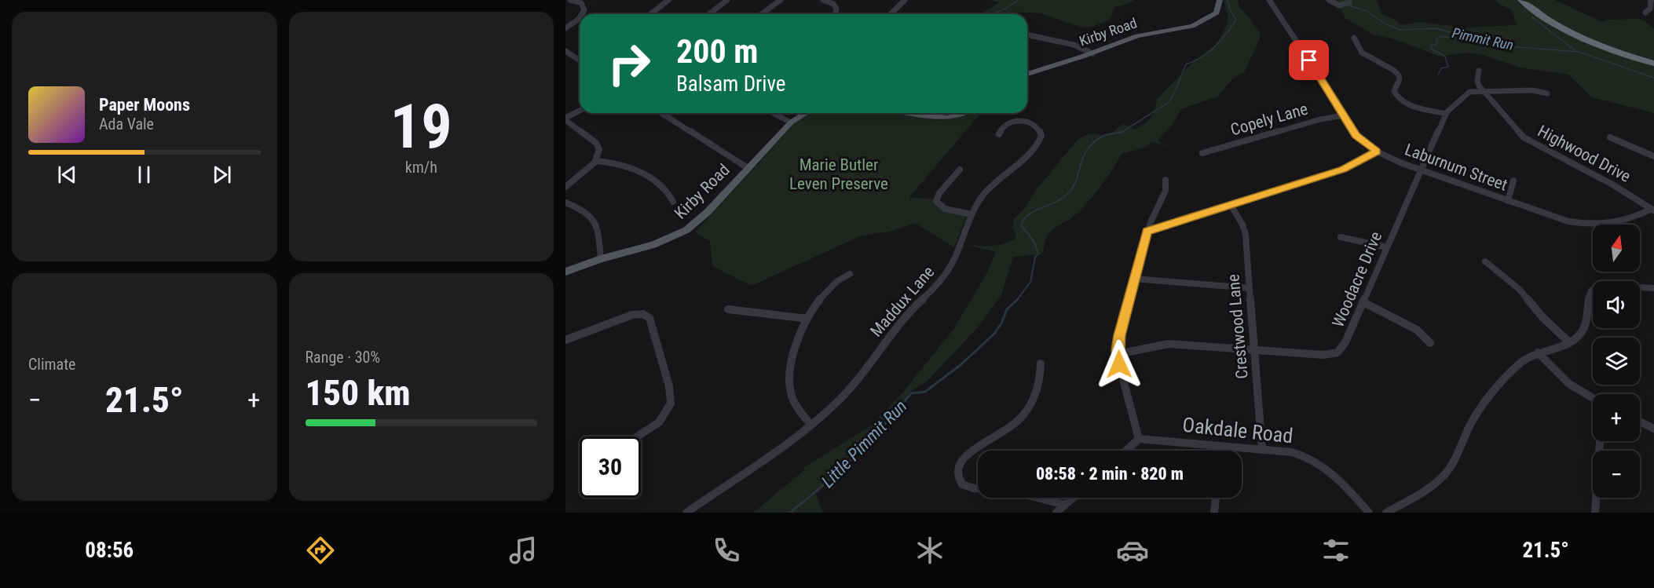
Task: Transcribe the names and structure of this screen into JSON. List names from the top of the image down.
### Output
{
  "streets": {
    "main road": ["Kirby Road"],
    "street": [
      "Copely Lane",
      "Highwood Drive",
      "Laburnum Street",
      "Woodacre Drive",
      "Maddux Lane",
      "Crestwood Lane",
      "Oakdale Road"
    ]
  },
  "crossings": [
    ["Copely Lane", "Laburnum Street"],
    ["Highwood Drive", "Laburnum Street"],
    ["Highwood Drive", "Woodacre Drive"],
    ["Laburnum Street", "Woodacre Drive"],
    ["Woodacre Drive", "Crestwood Lane"],
    ["Crestwood Lane", "Oakdale Road"]
  ],
  "water": ["Pimmit Run", "Little Pimmit Run"],
  "parks": ["Marie Butler Leven Preserve"],
  "north": "top",
  "page": {
    "tile": [
      ["19", "km/h"],
      "Climate",
      ["Range · 30%", "150 km"]
    ],
    "turn": ["200 m", "Balsam Drive"],
    "song": ["Paper Moons", "Ada Vale"],
    "map_buttons": ["+", "−"],
    "heat": ["−", "21.5°", "+"],
    "limit": "30",
    "trip": "08:58 · 2 min · 820 m",
    "tabs": ["08:56", "21.5°"]
  }
}
